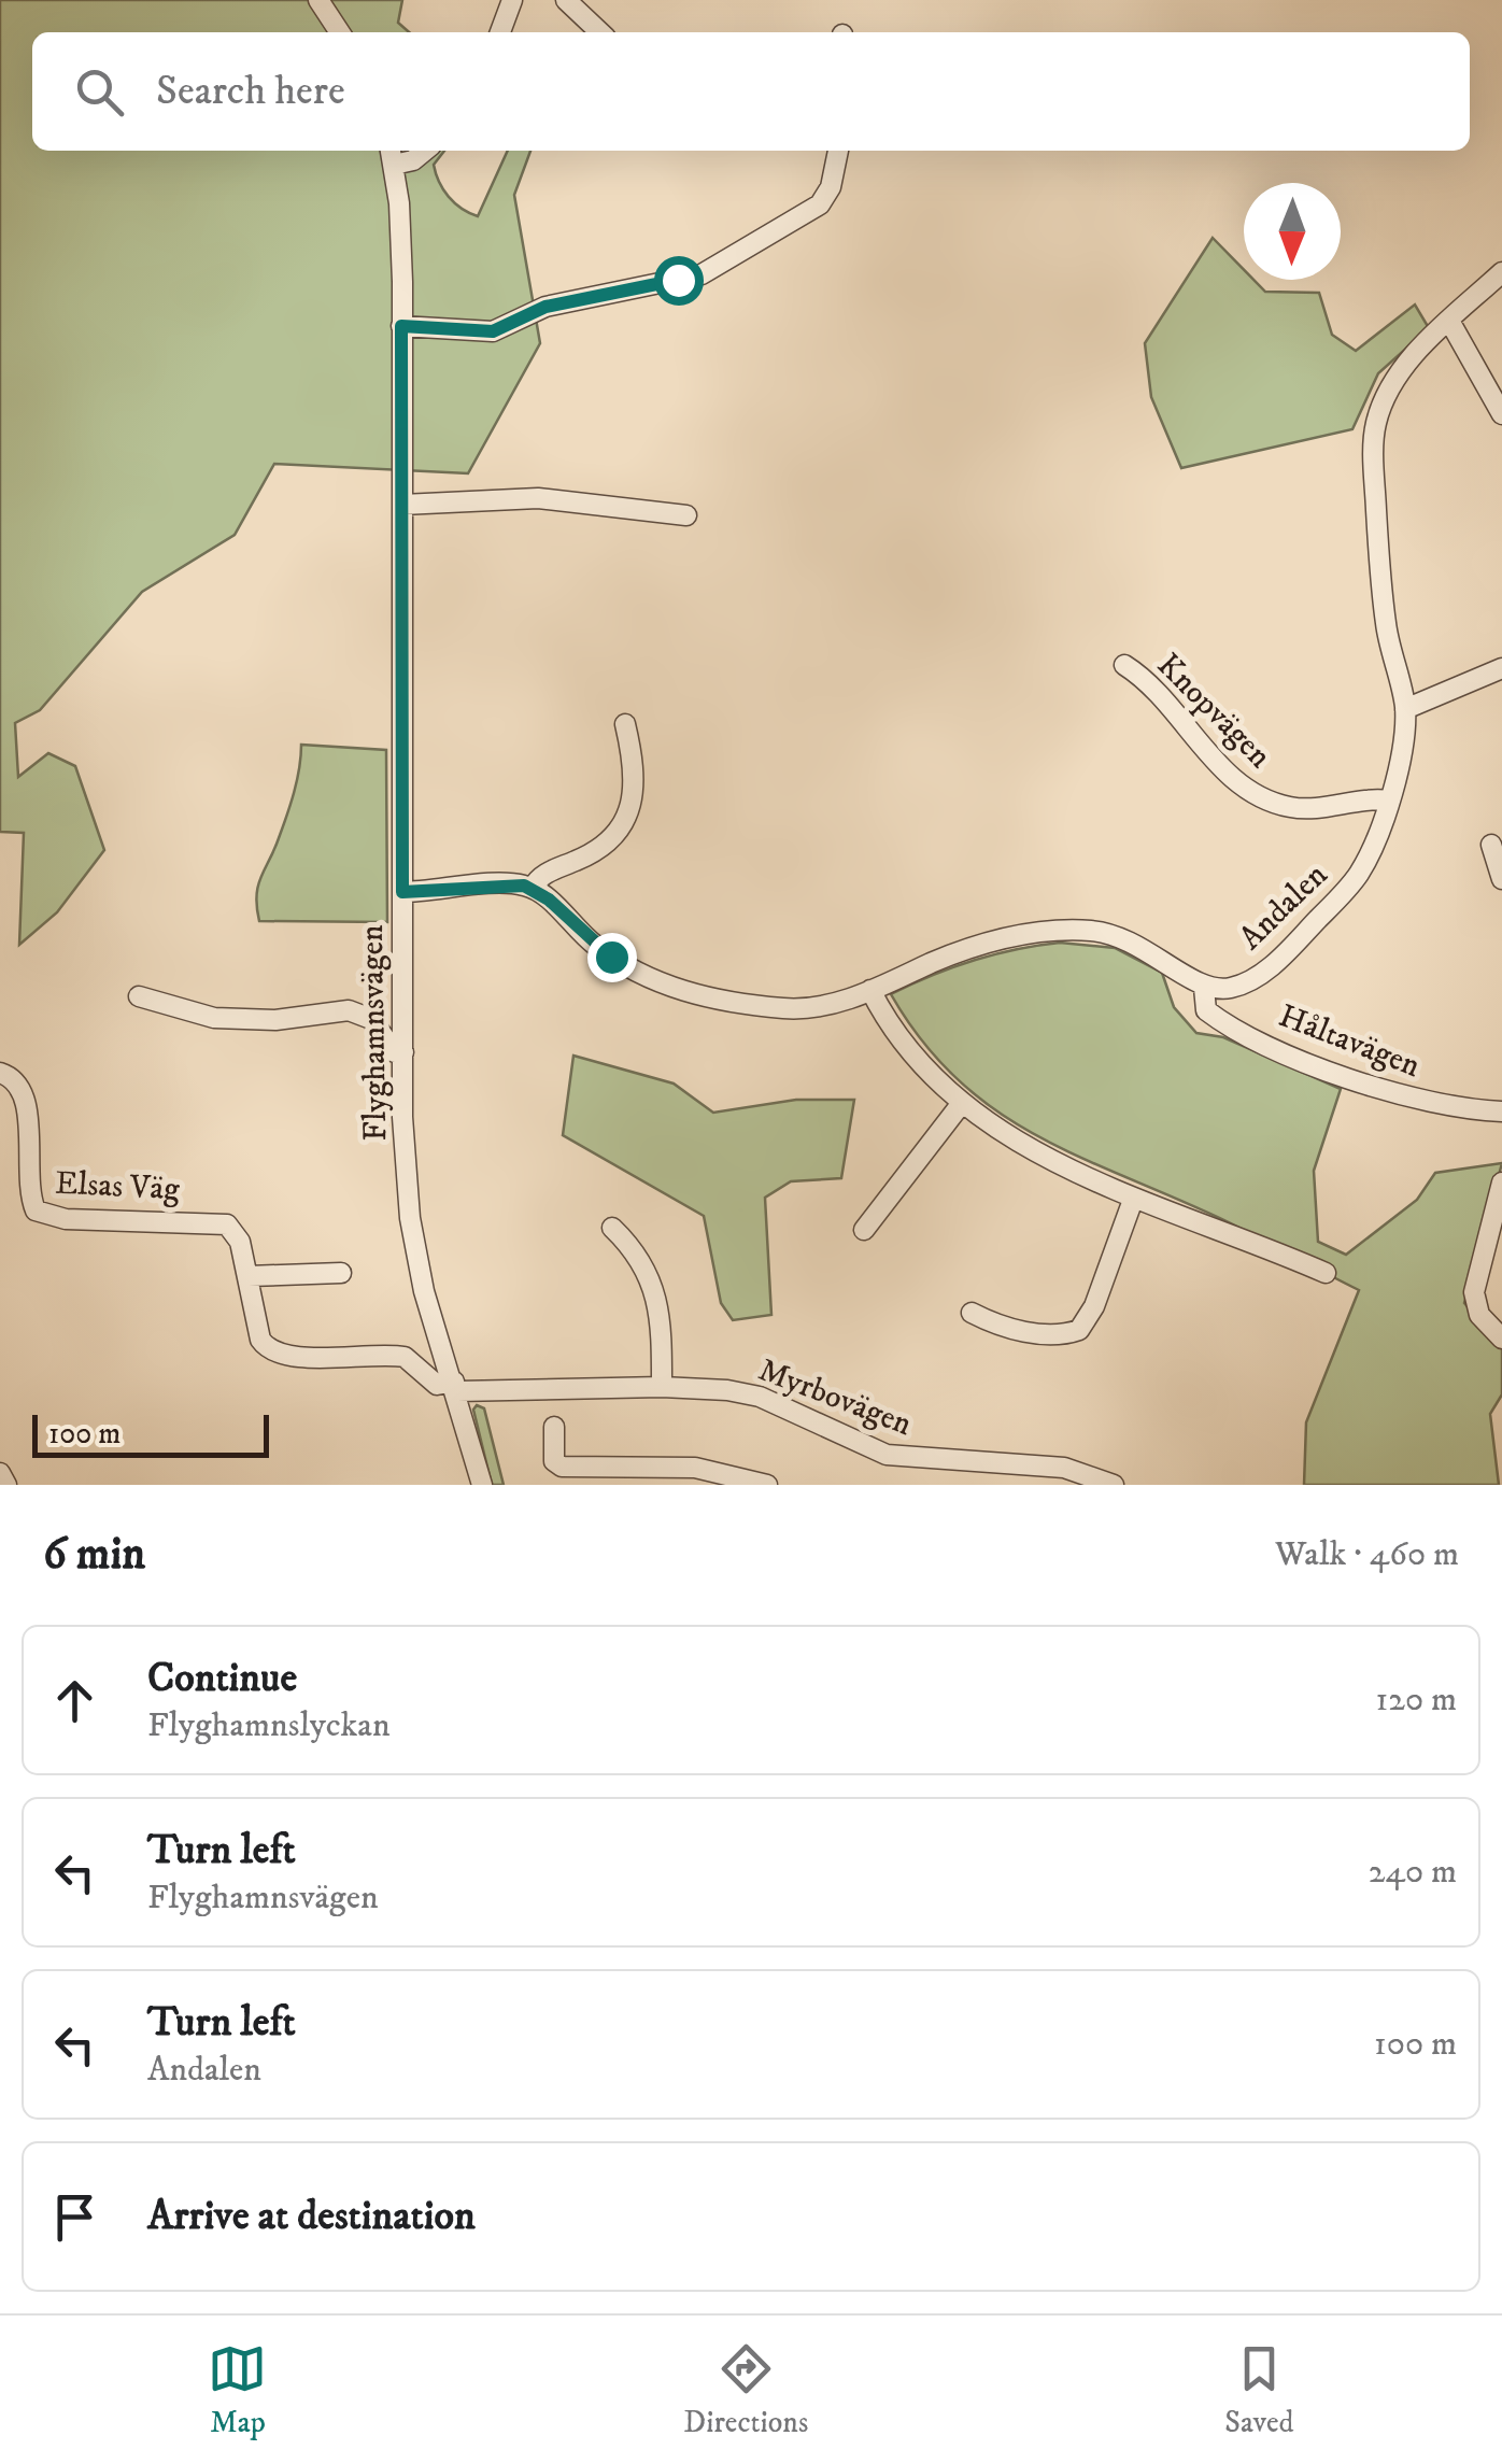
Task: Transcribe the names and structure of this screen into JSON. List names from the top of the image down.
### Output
{
  "streets": {
    "street": [
      "Knopvägen",
      "Andalen",
      "Flyghamnsvägen",
      "Håltavägen",
      "Elsas Väg",
      "Myrbovägen"
    ]
  },
  "crossings": [
    ["Knopvägen", "Andalen"],
    ["Andalen", "Håltavägen"],
    ["Flyghamnsvägen", "Elsas Väg"],
    ["Flyghamnsvägen", "Myrbovägen"],
    ["Elsas Väg", "Myrbovägen"]
  ],
  "scale_bar": "100 m",
  "north": "bottom",
  "page": {
    "search": "Search here",
    "scale": "100 m",
    "heading": ["6 min", "Walk · 460 m"],
    "list": [
      ["Continue", "Flyghamnslyckan", "120 m"],
      ["Turn left", "Flyghamnsvägen", "240 m"],
      ["Turn left", "Andalen", "100 m"],
      "Arrive at destination"
    ],
    "nav": ["Map", "Directions", "Saved"]
  }
}
